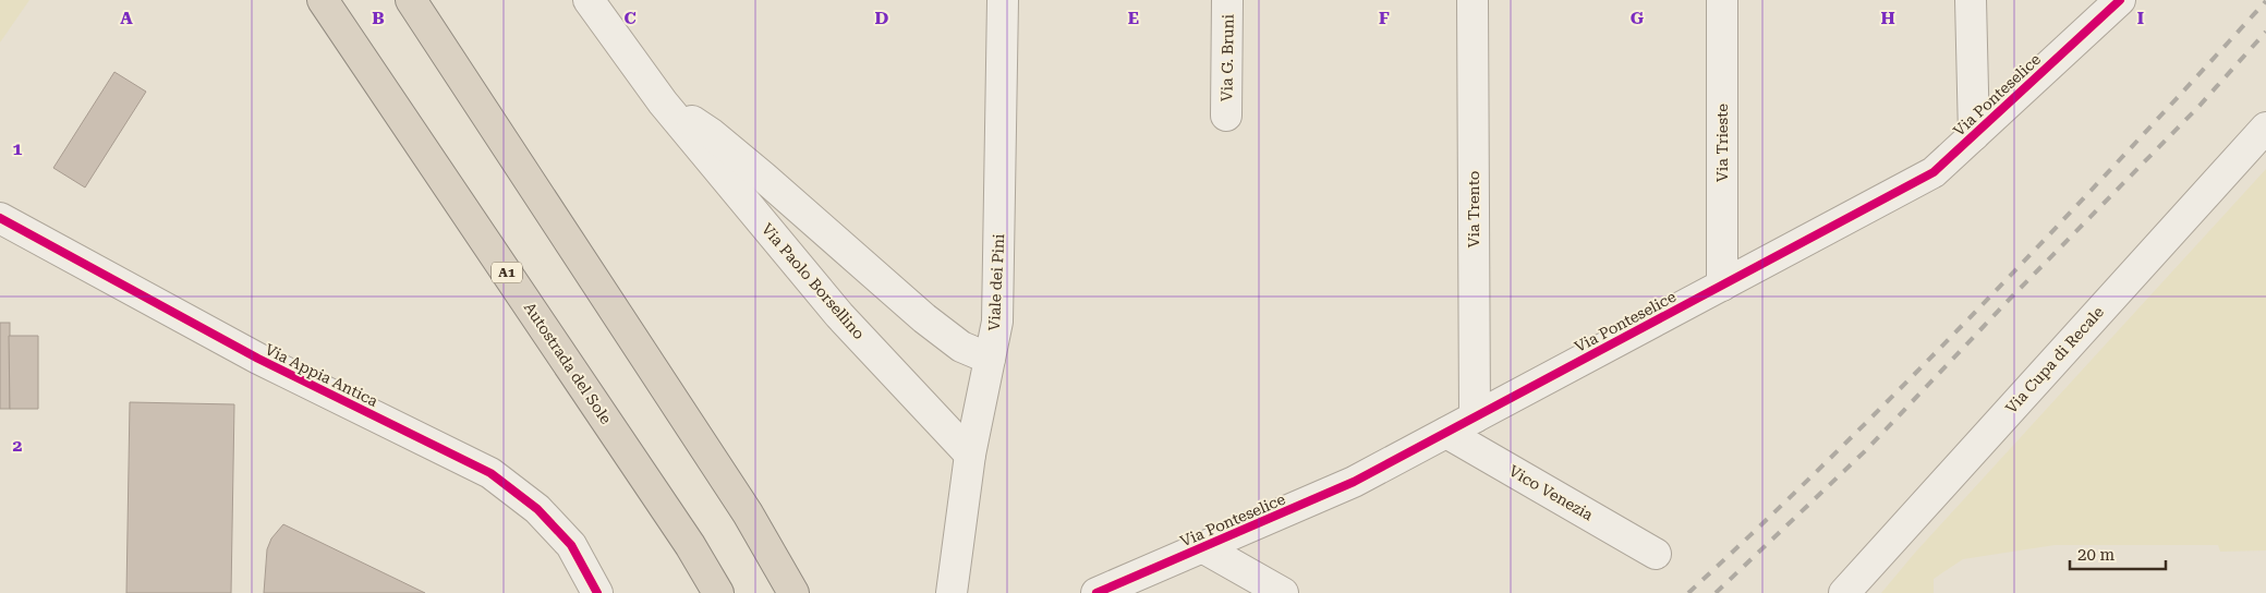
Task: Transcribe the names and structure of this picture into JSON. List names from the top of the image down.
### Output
{
  "streets": {
    "highway": ["A1", "Autostrada del Sole"],
    "street": [
      "Via G. Bruni",
      "Via Ponteselice",
      "Via Trieste",
      "Via Trento",
      "Via Paolo Borsellino",
      "Viale dei Pini",
      "Via Cupa di Recale",
      "Via Appia Antica",
      "Vico Venezia"
    ]
  },
  "crossings": [
    ["Via Ponteselice", "Via Trieste"],
    ["Via Ponteselice", "Via Trento"],
    ["Via Ponteselice", "Vico Venezia"],
    ["Via Paolo Borsellino", "Viale dei Pini"]
  ],
  "scale_bar": "20 m",
  "grid": {
    "columns": [
      "A",
      "B",
      "C",
      "D",
      "E",
      "F",
      "G",
      "H",
      "I"
    ],
    "rows": ["1", "2"]
  }
}
